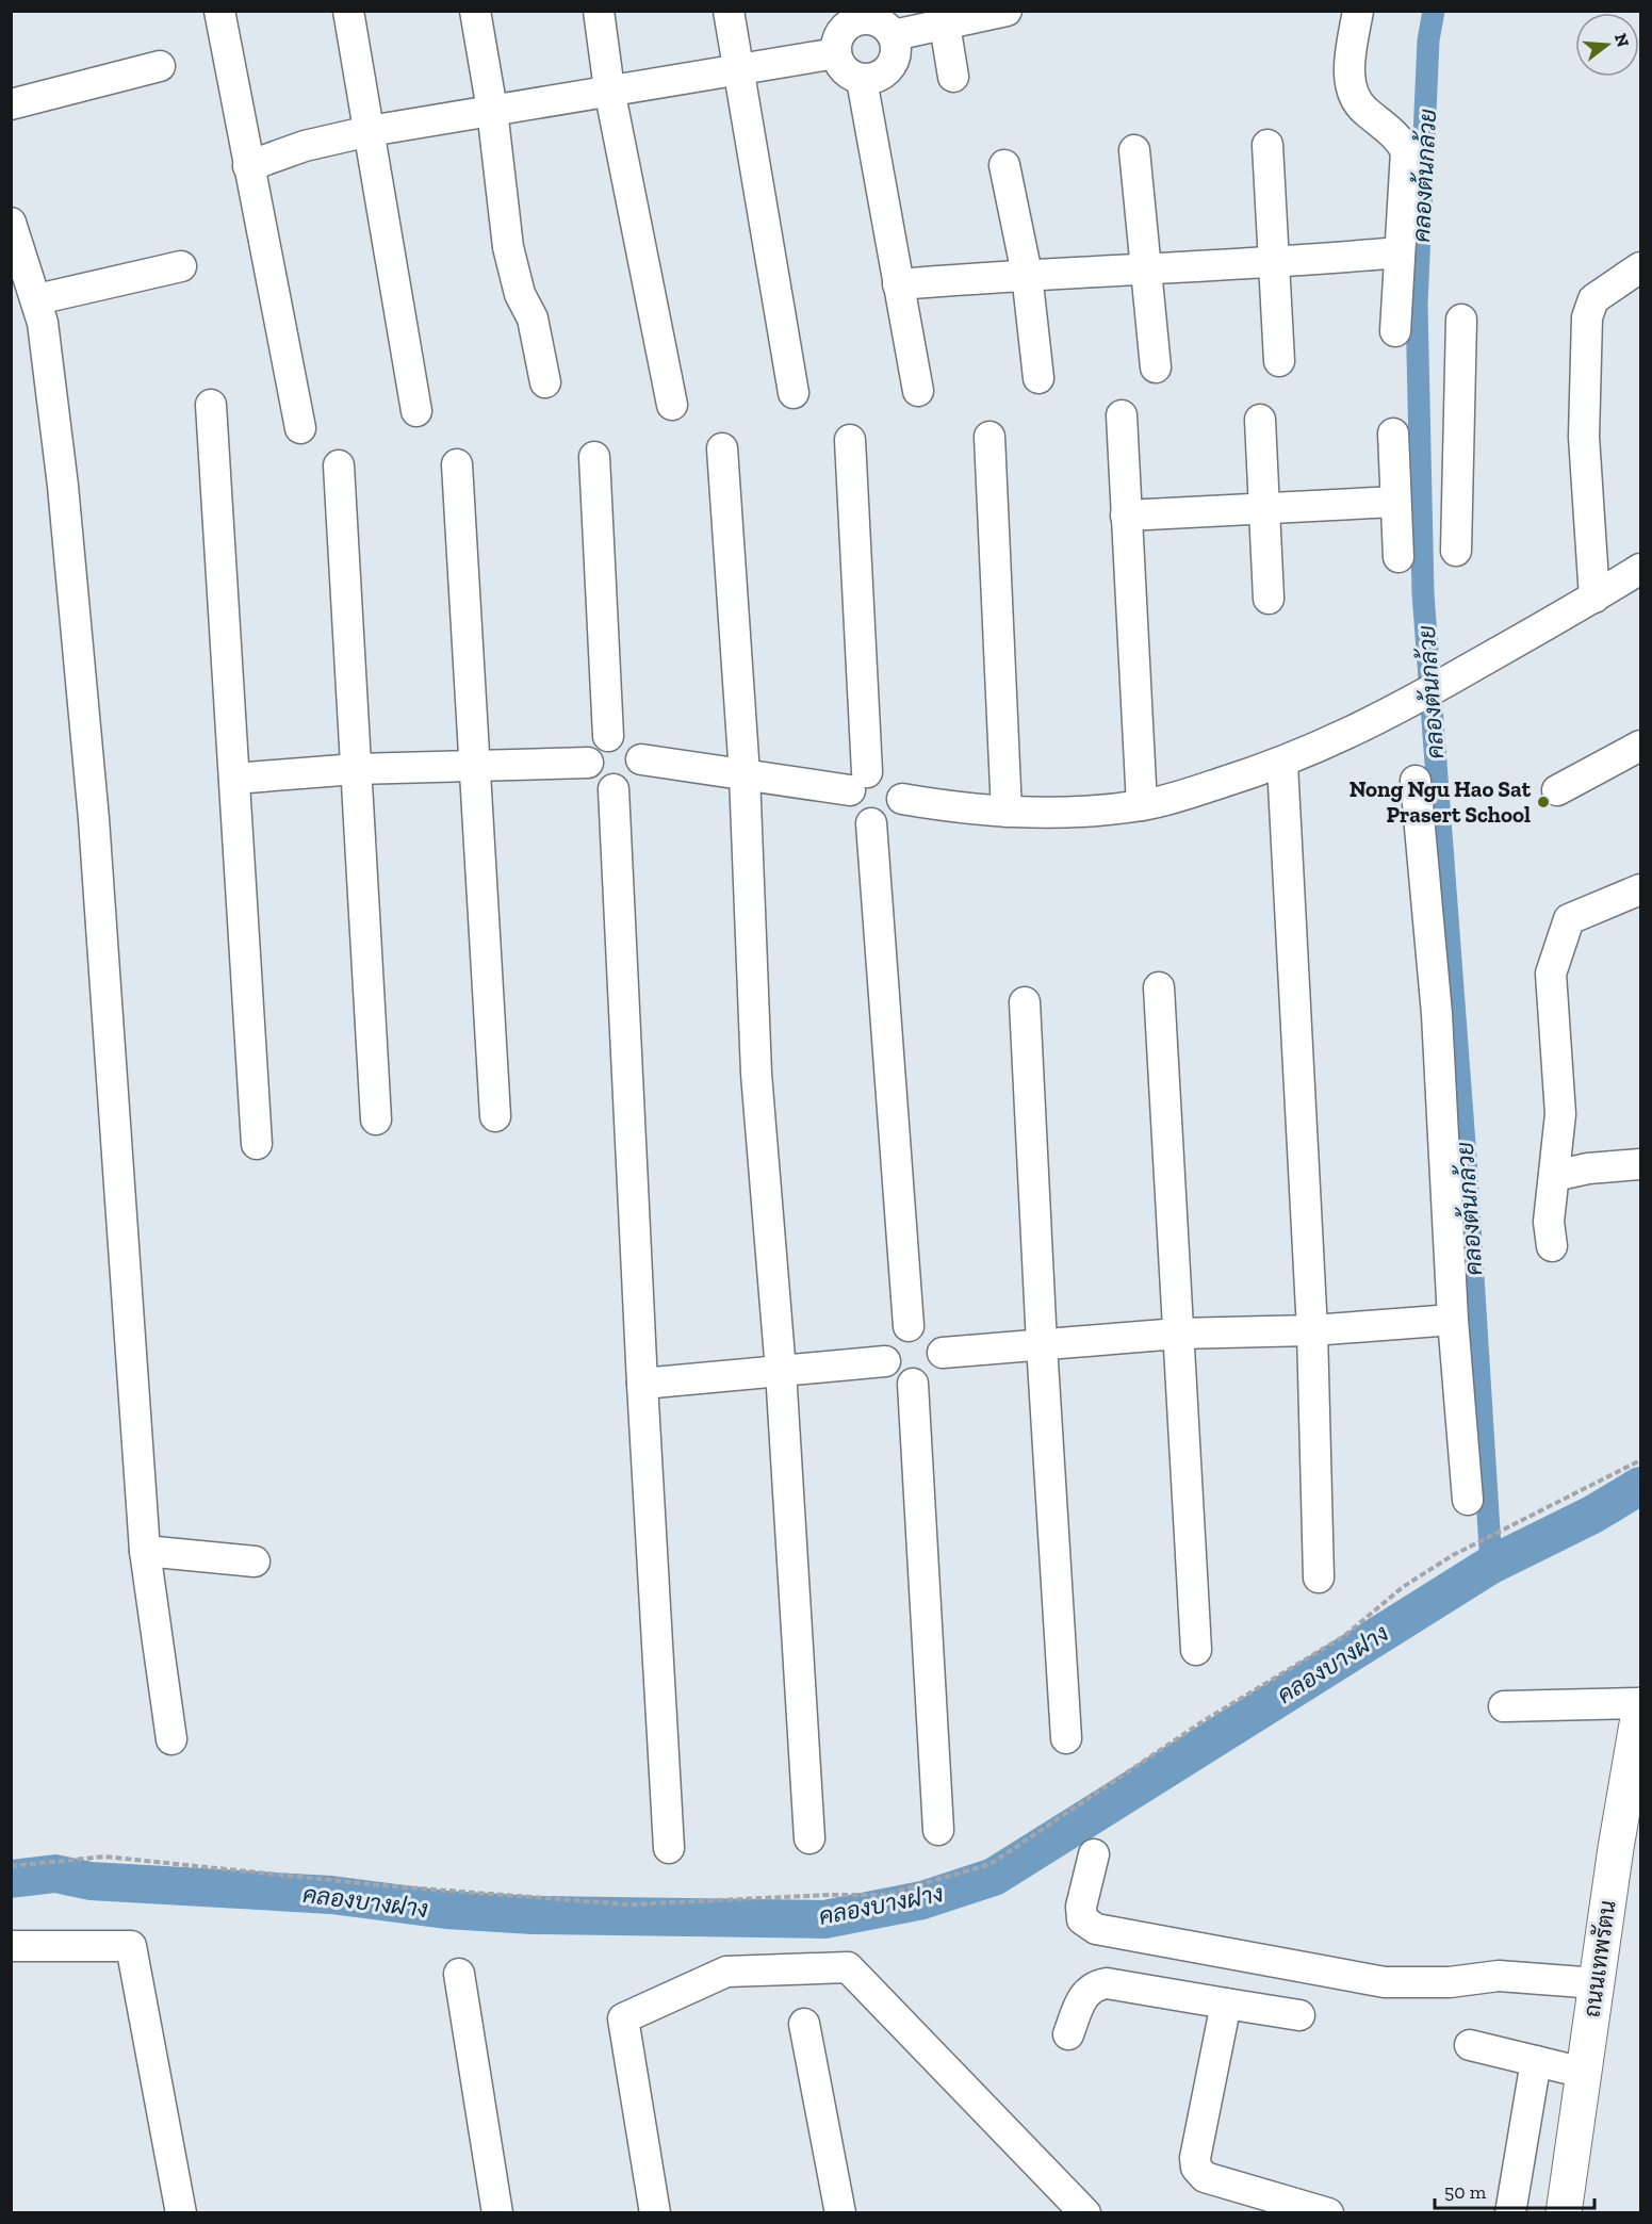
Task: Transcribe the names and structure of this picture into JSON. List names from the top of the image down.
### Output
{
  "streets": {
    "main road": ["ถนนเทพรัตน"]
  },
  "water": ["คลองต้นกล้วย", "คลองบางฝาง"],
  "places": ["Nong Ngu Hao Sat Prasert School"],
  "scale_bar": "50 m",
  "north": "right"
}
